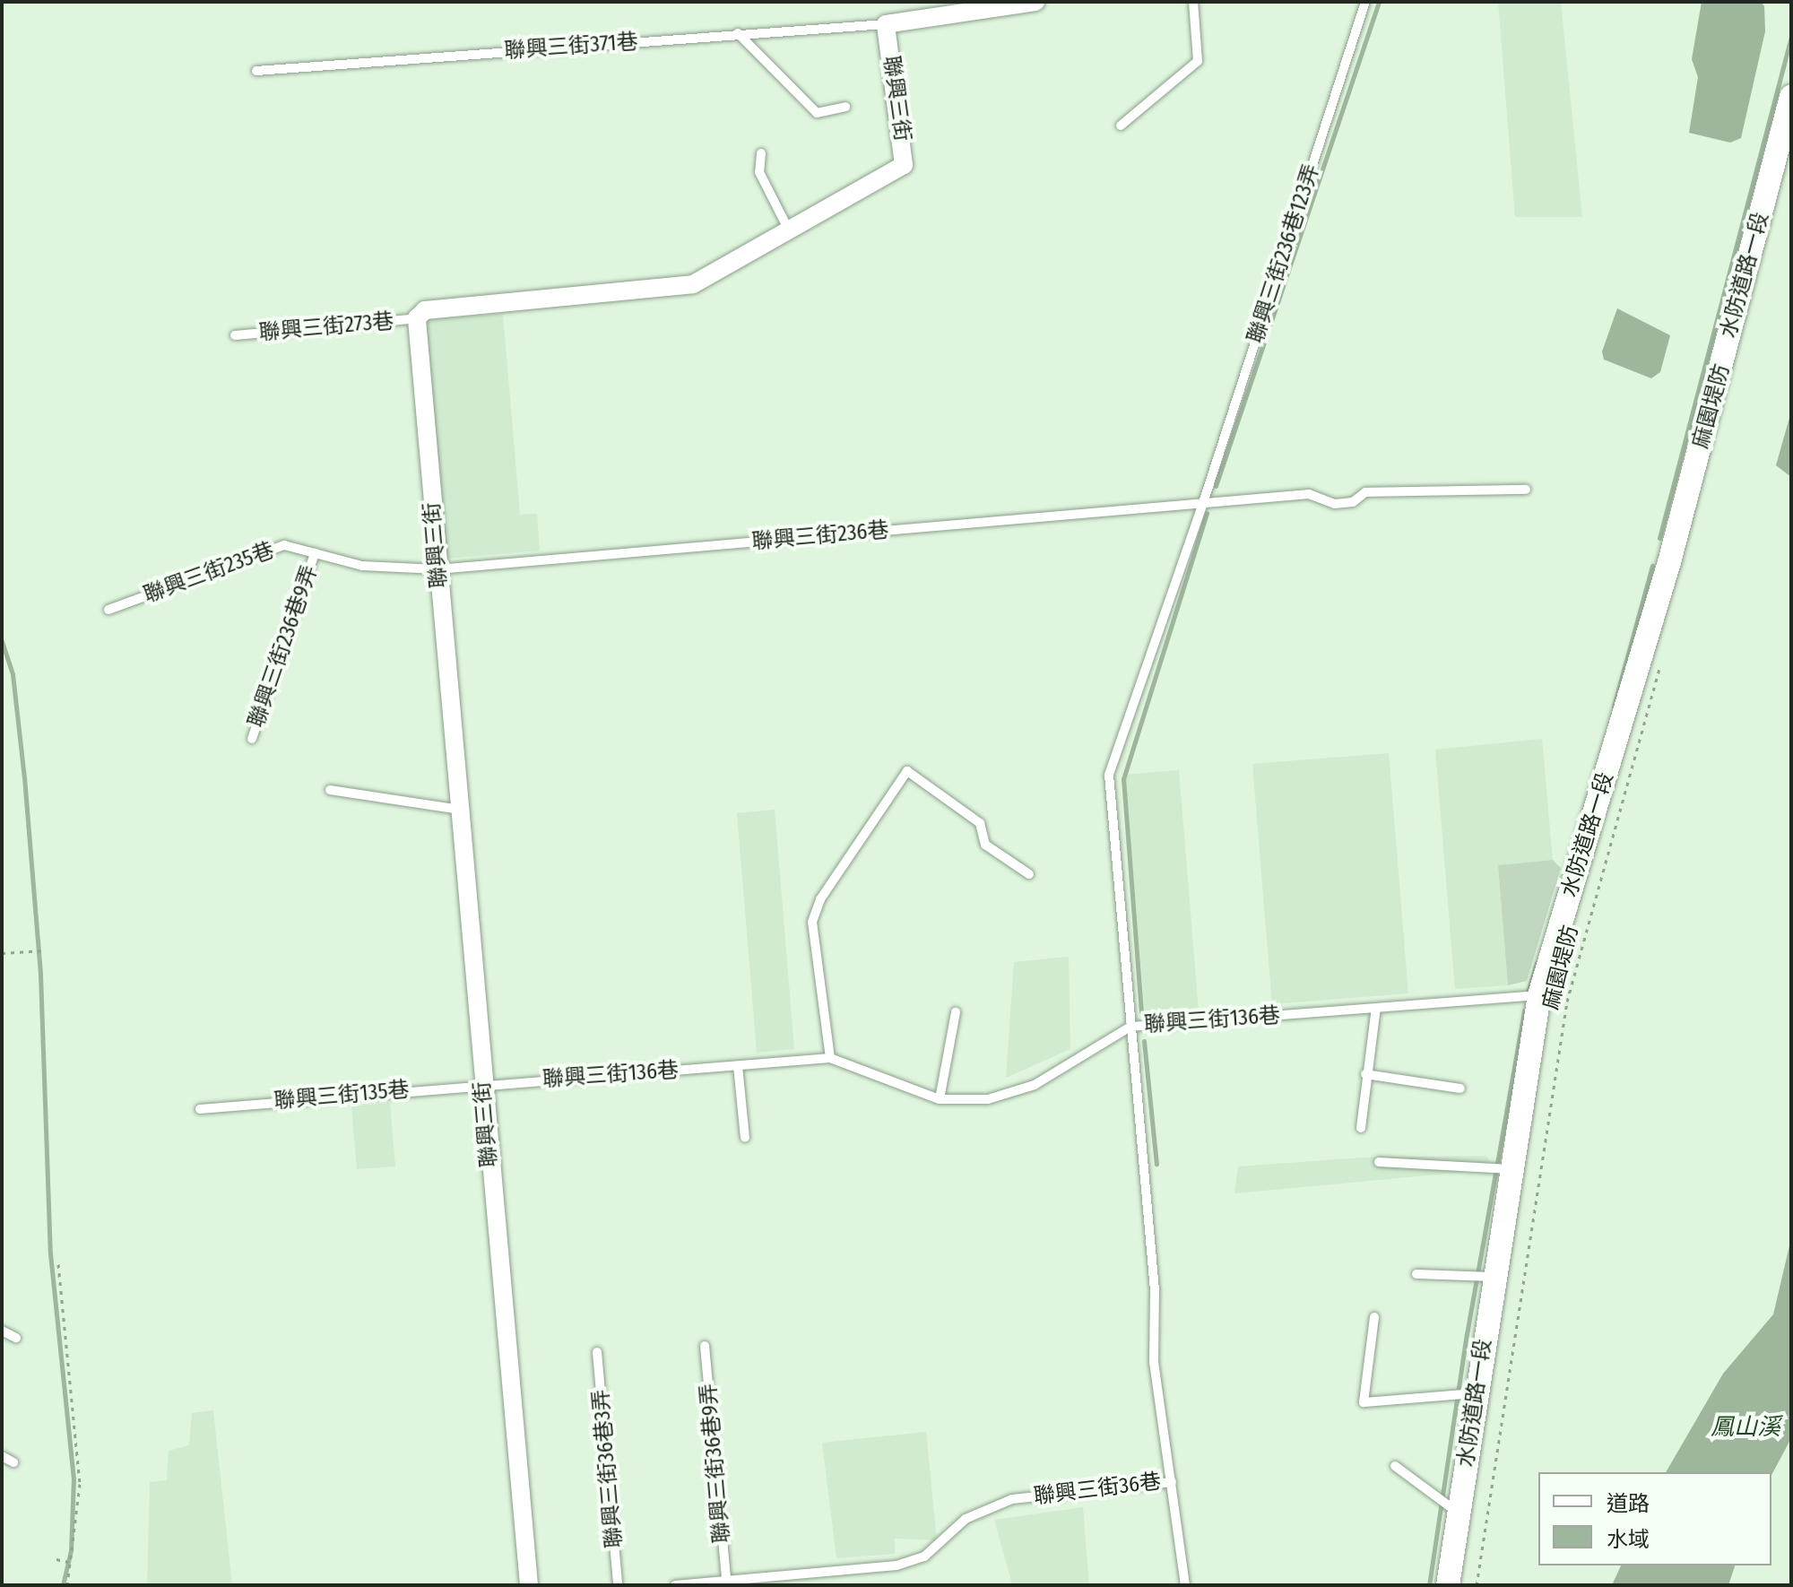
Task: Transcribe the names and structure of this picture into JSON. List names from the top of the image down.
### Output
{
  "streets": {
    "street": ["聯興三街", "水防道路一段"],
    "lane": [
      "聯興三街371巷",
      "聯興三街236巷123弄",
      "聯興三街273巷",
      "聯興三街236巷",
      "聯興三街235巷",
      "聯興三街236巷9弄",
      "聯興三街136巷",
      "聯興三街135巷",
      "聯興三街36巷9弄",
      "聯興三街36巷3弄",
      "聯興三街36巷"
    ],
    "path": ["麻園堤防"]
  },
  "crossings": [
    ["聯興三街371巷", "聯興三街"],
    ["聯興三街", "聯興三街273巷"],
    ["聯興三街", "聯興三街236巷"],
    ["聯興三街", "聯興三街235巷"],
    ["聯興三街", "聯興三街136巷"],
    ["聯興三街", "聯興三街135巷"],
    ["聯興三街236巷123弄", "聯興三街236巷"],
    ["水防道路一段", "聯興三街136巷"],
    ["聯興三街236巷", "聯興三街235巷"],
    ["聯興三街235巷", "聯興三街236巷9弄"],
    ["聯興三街136巷", "聯興三街135巷"],
    ["聯興三街136巷", "聯興三街36巷"],
    ["聯興三街36巷9弄", "聯興三街36巷"]
  ],
  "water": ["鳳山溪"],
  "legend": ["道路", "水域"]
}
